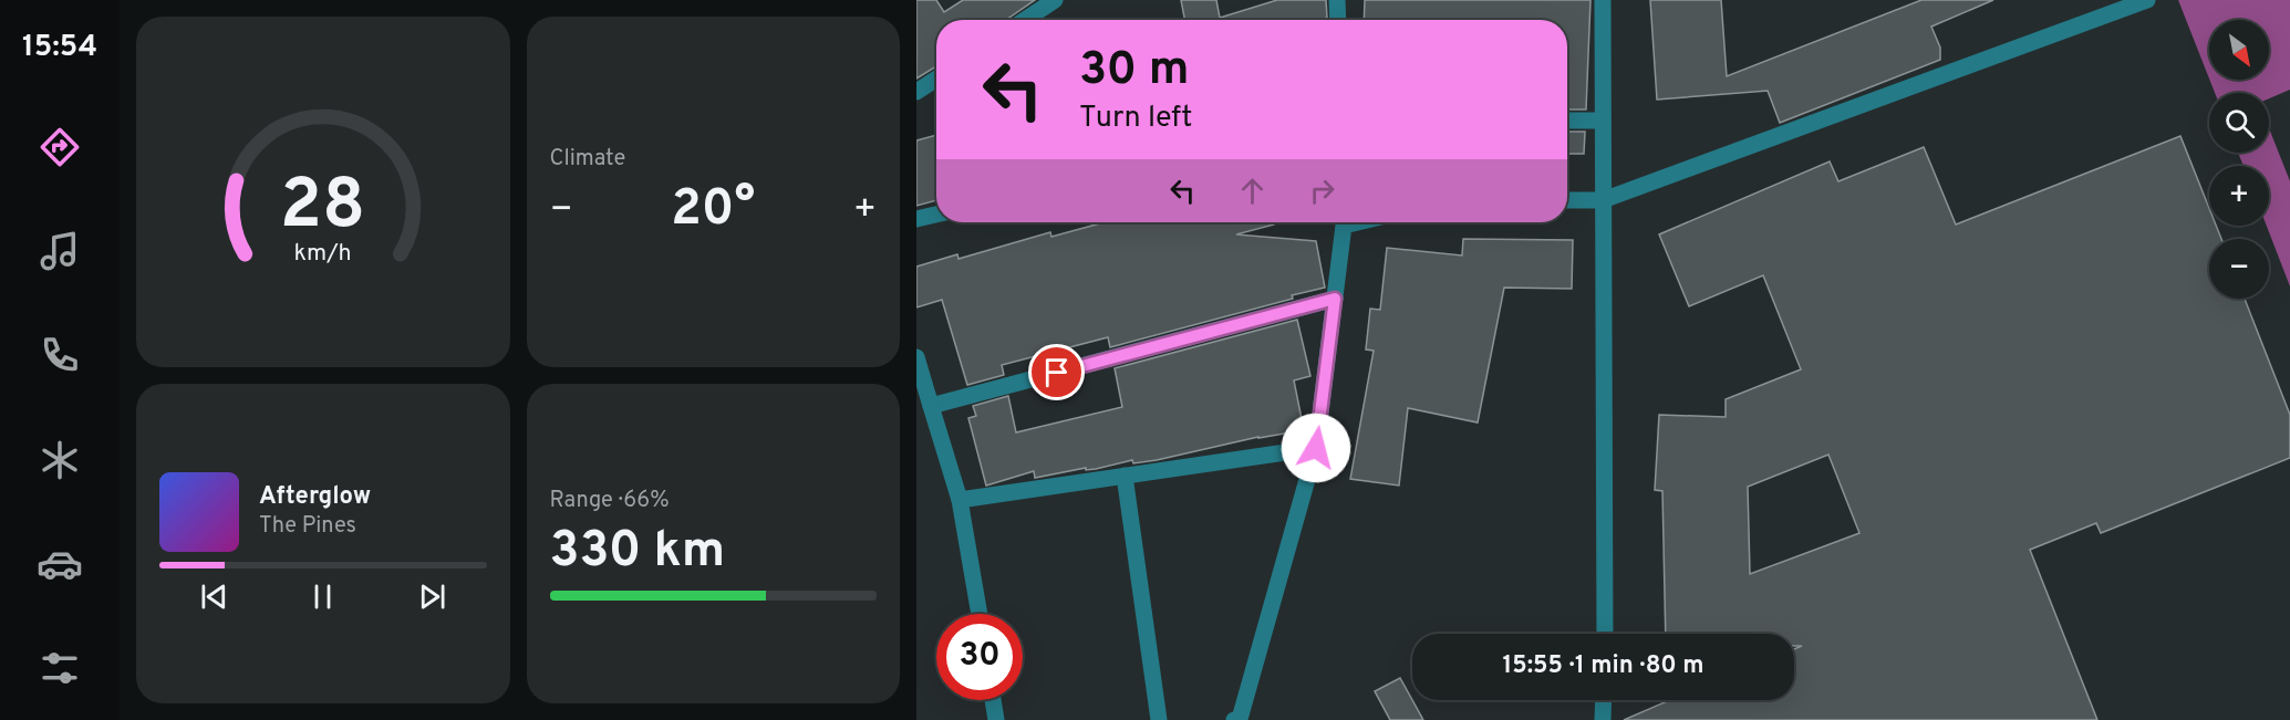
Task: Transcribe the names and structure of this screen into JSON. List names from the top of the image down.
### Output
{
  "north": "bottom right",
  "page": {
    "tabs": "15:54",
    "tile": [
      "Climate",
      ["Range · 66%", "330 km"]
    ],
    "map_buttons": ["+", "−"],
    "turn": ["30 m", "Turn left"],
    "heat": ["−", "20°", "+"],
    "song": ["Afterglow", "The Pines"],
    "limit": "30",
    "trip": "15:55 · 1 min · 80 m",
    "gauge": ["28", "km/h"]
  }
}
